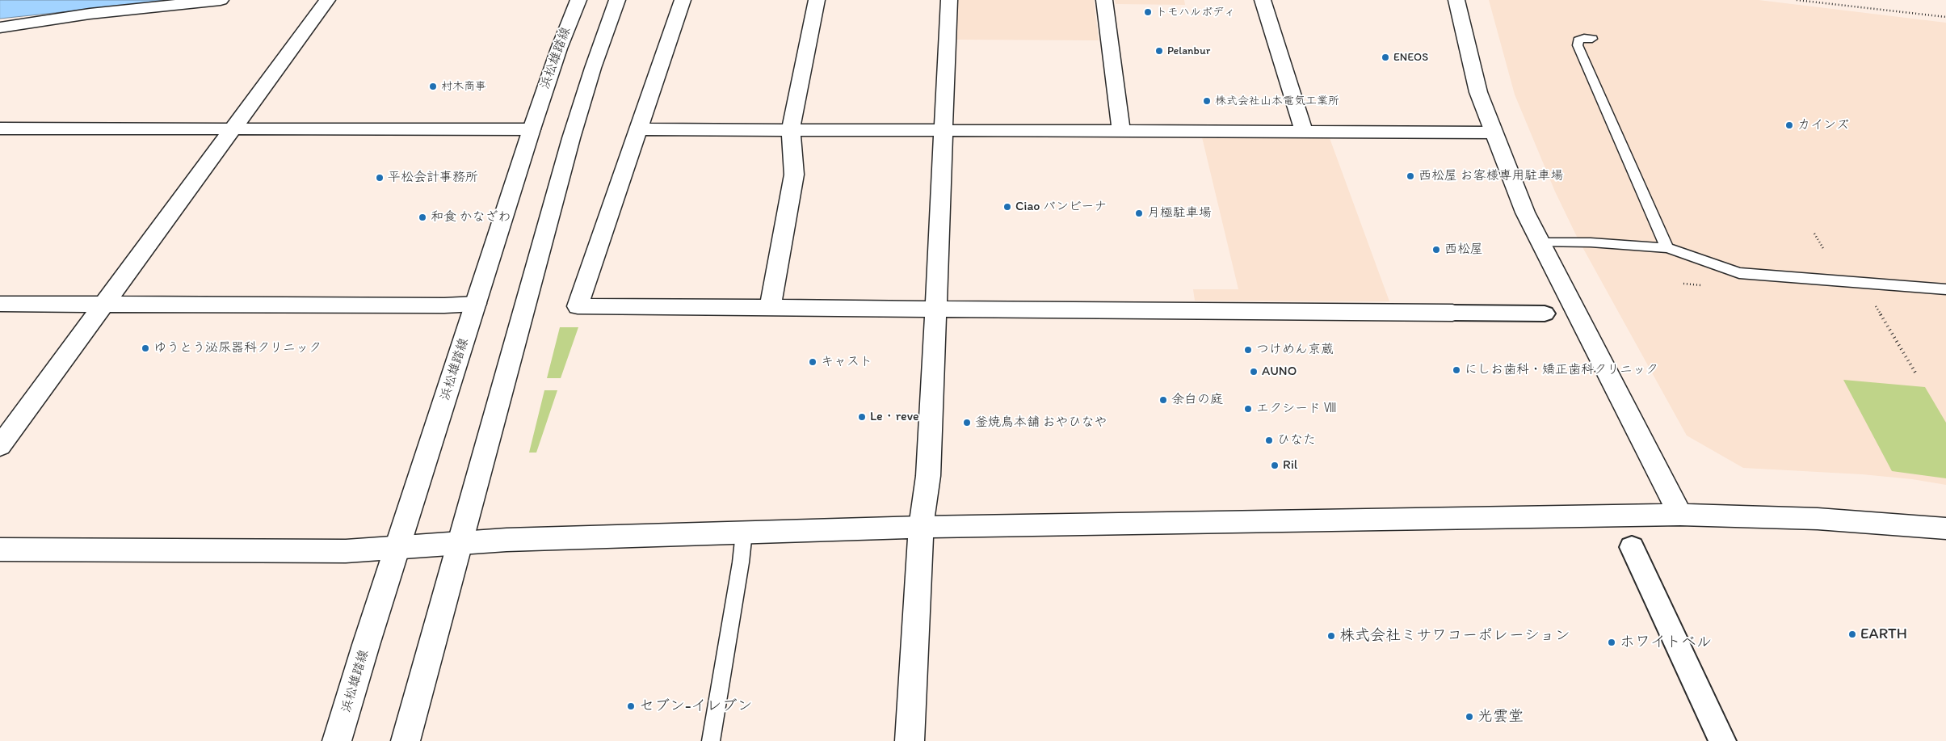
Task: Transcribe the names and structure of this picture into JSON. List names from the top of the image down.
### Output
{
  "streets": {
    "street": ["浜松雄踏線"]
  },
  "places": [
    "トモハルボディ",
    "Pelanbur",
    "ENEOS",
    "村木商事",
    "株式会社山本電気工業所",
    "カインズ",
    "西松屋 お客様専用駐車場",
    "平松会計事務所",
    "Ciao バンビーナ",
    "月極駐車場",
    "和食 かなざわ",
    "西松屋",
    "ゆうとう泌尿器科クリニック",
    "つけめん京蔵",
    "キャスト",
    "にしお歯科・矯正歯科クリニック",
    "AUNO",
    "余白の庭",
    "エクシード Ⅷ",
    "Le・reve",
    "釜焼鳥本舗 おやひなや",
    "ひなた",
    "Ril",
    "EARTH",
    "株式会社ミサワコーポレーション",
    "ホワイトベル",
    "セブン-イレブン",
    "光雲堂"
  ]
}
